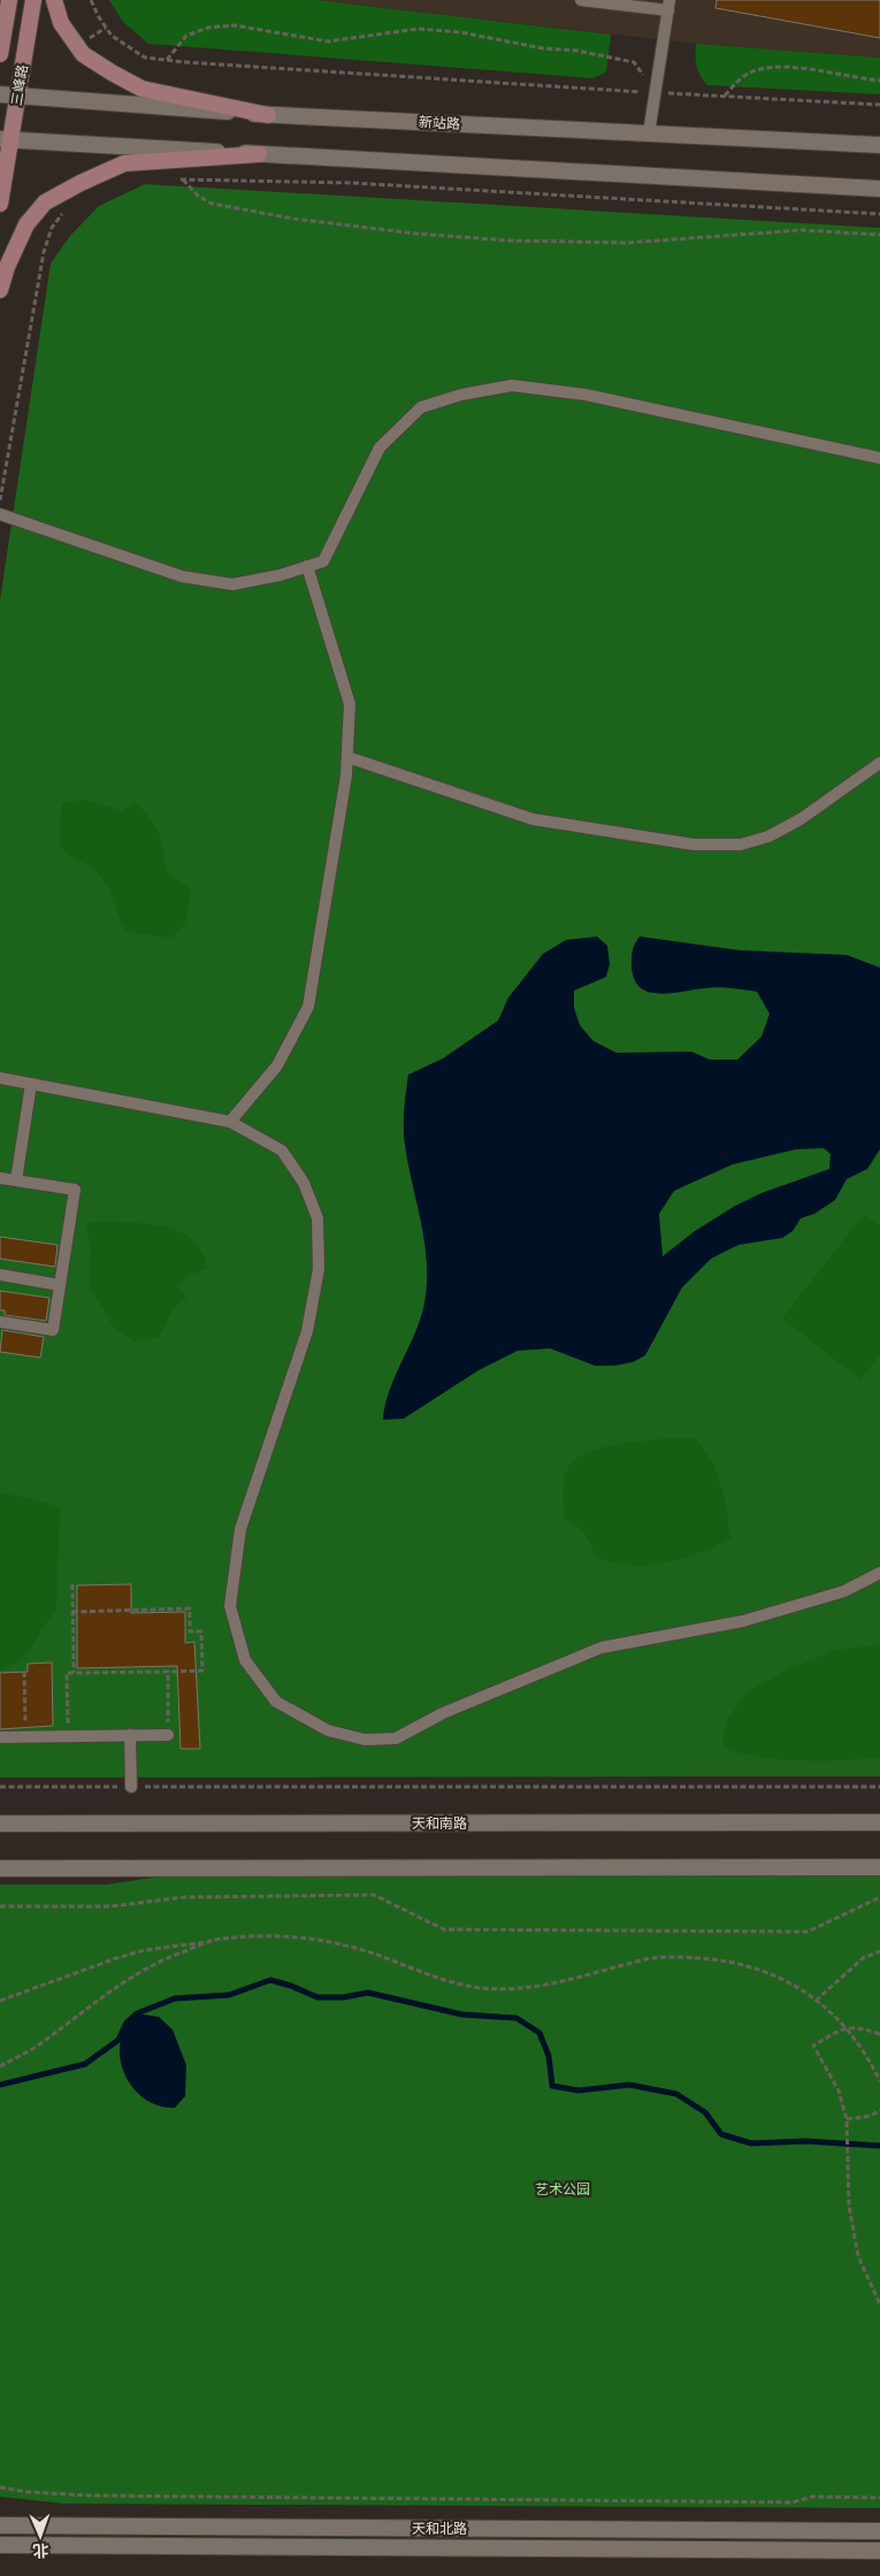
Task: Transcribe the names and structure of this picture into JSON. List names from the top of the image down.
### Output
{
  "streets": {
    "main road": ["三峰路"],
    "street": ["新站路", "天和南路", "天和北路"]
  },
  "crossings": [
    ["三峰路", "新站路"]
  ],
  "parks": ["艺术公园"],
  "north": "bottom"
}
